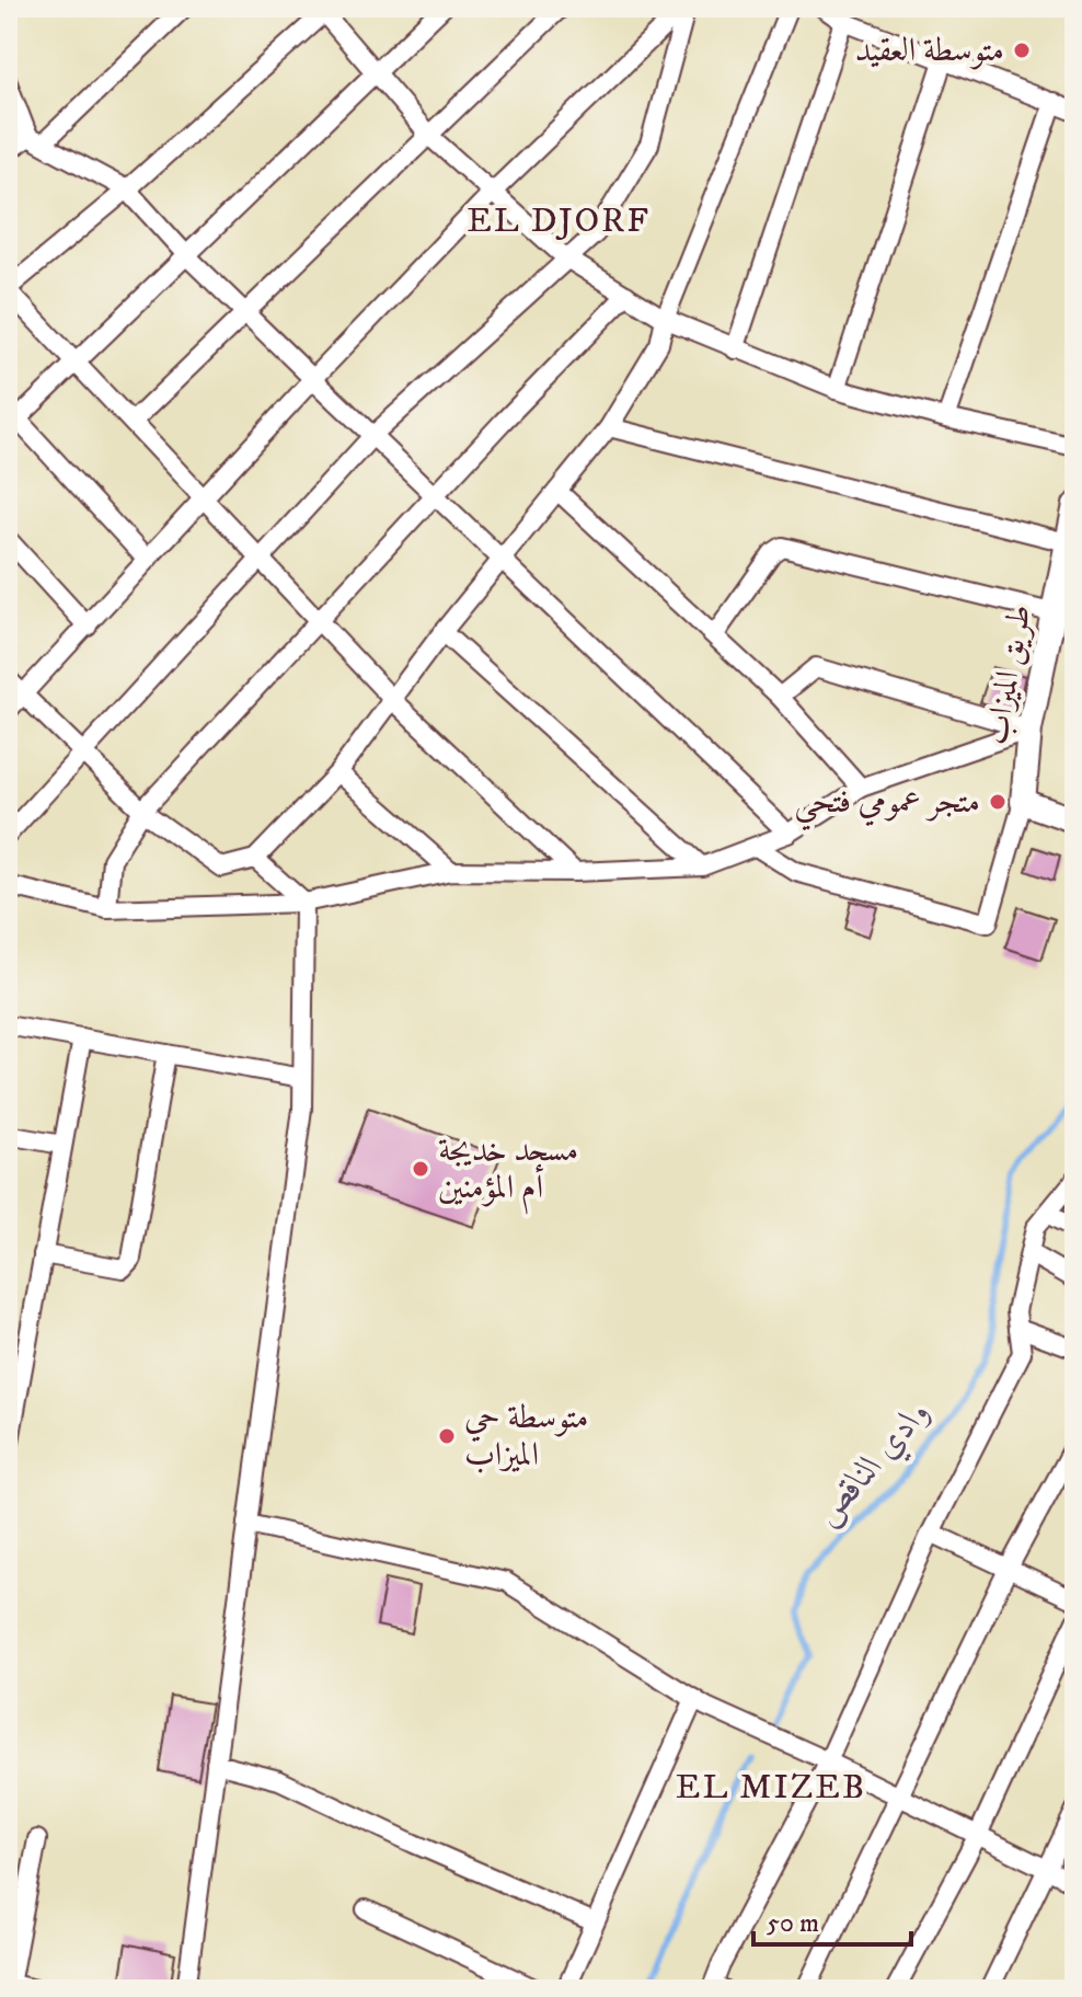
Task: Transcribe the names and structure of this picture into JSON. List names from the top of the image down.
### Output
{
  "streets": {
    "street": ["طريق الميزاب"]
  },
  "districts": ["EL DJORF", "EL MIZEB"],
  "water": ["وادي الناقص"],
  "places": [
    "متوسطة العقيد",
    "متجر عمومي فتحي",
    "مسجد خديجة أم المؤمنين",
    "متوسطة حي الميزاب"
  ],
  "scale_bar": "50 m"
}
